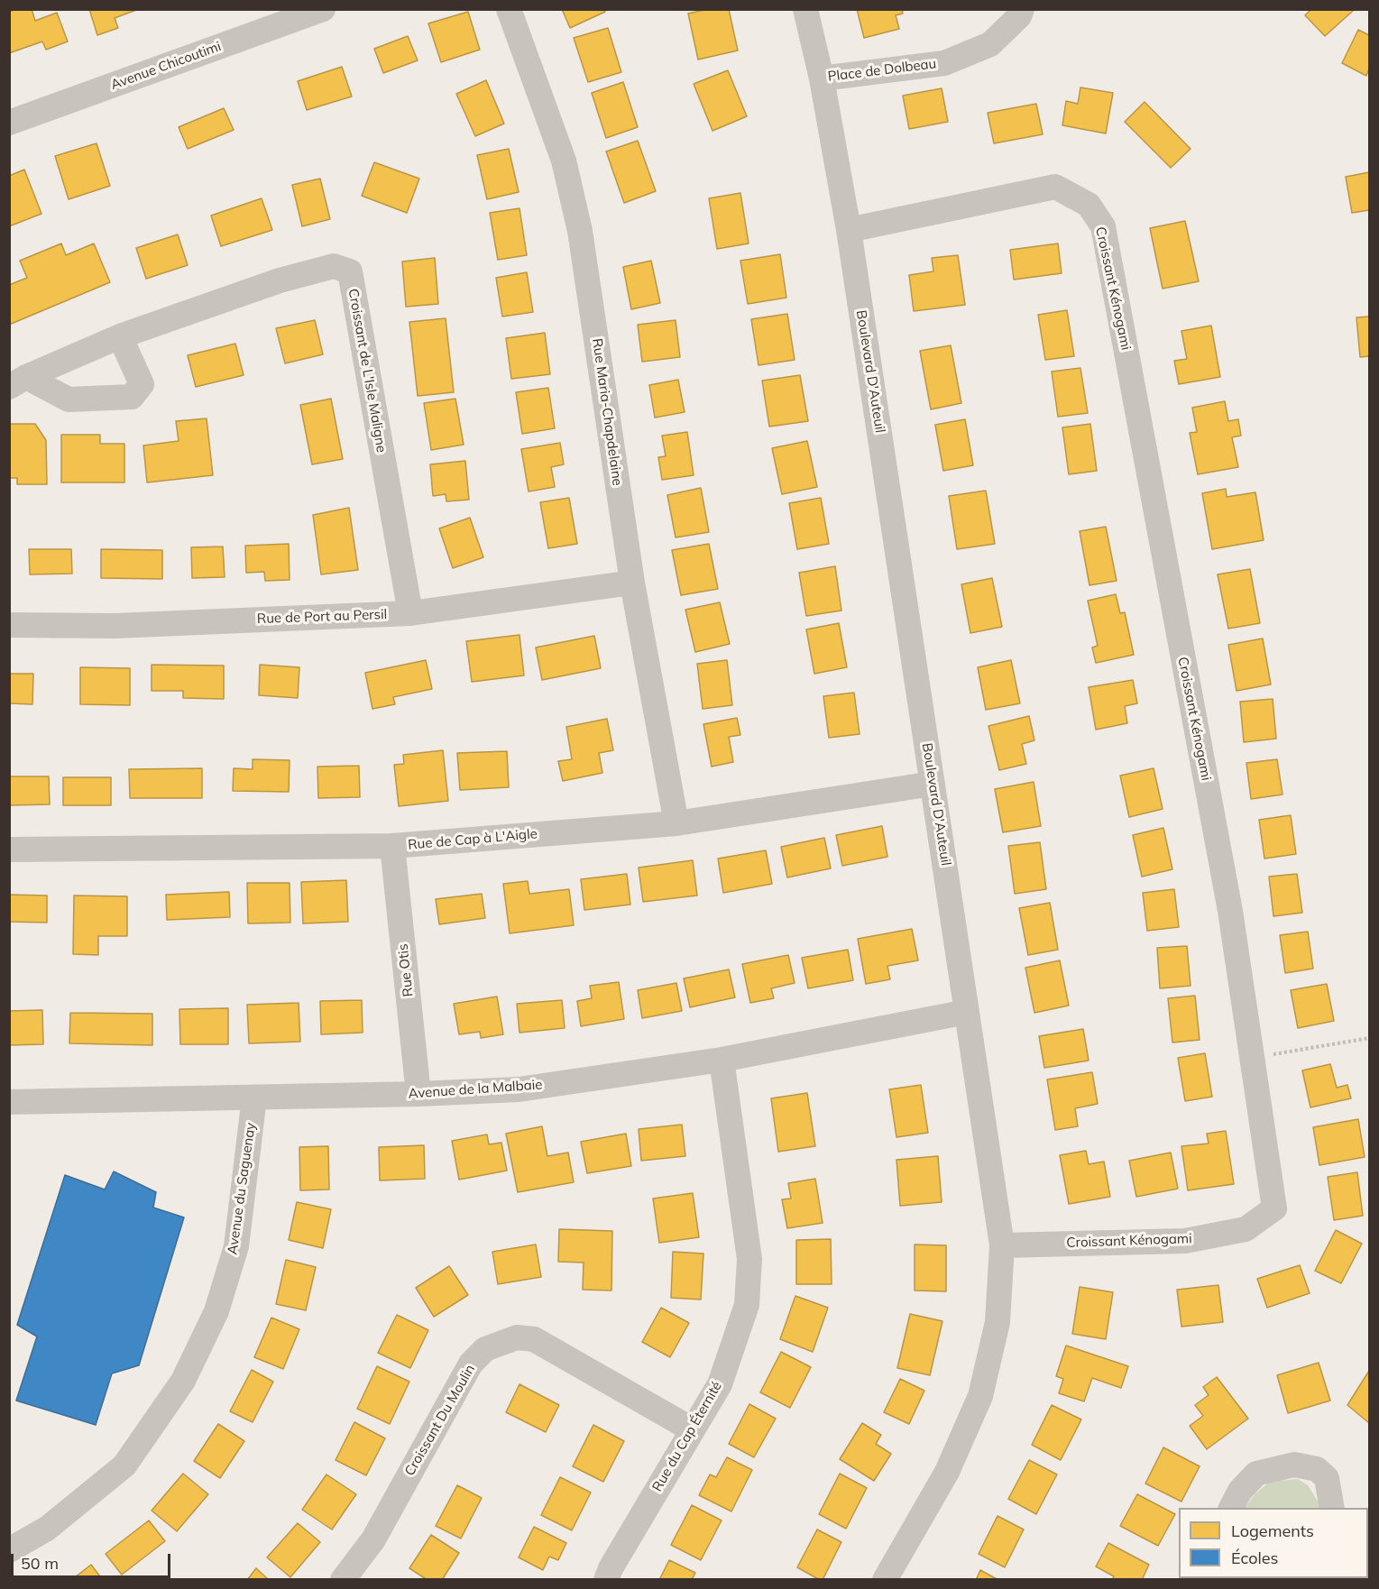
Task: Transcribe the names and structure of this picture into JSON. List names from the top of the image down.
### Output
{
  "streets": {
    "street": [
      "Avenue Chicoutimi",
      "Place de Dolbeau",
      "Croissant Kénogami",
      "Croissant de L'Isle Maligne",
      "Boulevard D'Auteuil",
      "Rue Maria-Chapdelaine",
      "Rue de Port au Persil",
      "Rue de Cap à L'Aigle",
      "Rue Otis",
      "Avenue de la Malbaie",
      "Avenue du Saguenay",
      "Croissant Du Moulin",
      "Rue du Cap Éternité"
    ]
  },
  "crossings": [
    ["Place de Dolbeau", "Boulevard D'Auteuil"],
    ["Croissant Kénogami", "Boulevard D'Auteuil"],
    ["Croissant de L'Isle Maligne", "Rue de Port au Persil"],
    ["Boulevard D'Auteuil", "Rue de Cap à L'Aigle"],
    ["Boulevard D'Auteuil", "Avenue de la Malbaie"],
    ["Rue Maria-Chapdelaine", "Rue de Port au Persil"],
    ["Rue Maria-Chapdelaine", "Rue de Cap à L'Aigle"],
    ["Rue de Cap à L'Aigle", "Rue Otis"],
    ["Rue Otis", "Avenue de la Malbaie"],
    ["Avenue de la Malbaie", "Avenue du Saguenay"],
    ["Avenue de la Malbaie", "Rue du Cap Éternité"],
    ["Croissant Du Moulin", "Rue du Cap Éternité"]
  ],
  "legend": ["Logements", "Écoles"],
  "scale_bar": "50 m"
}
